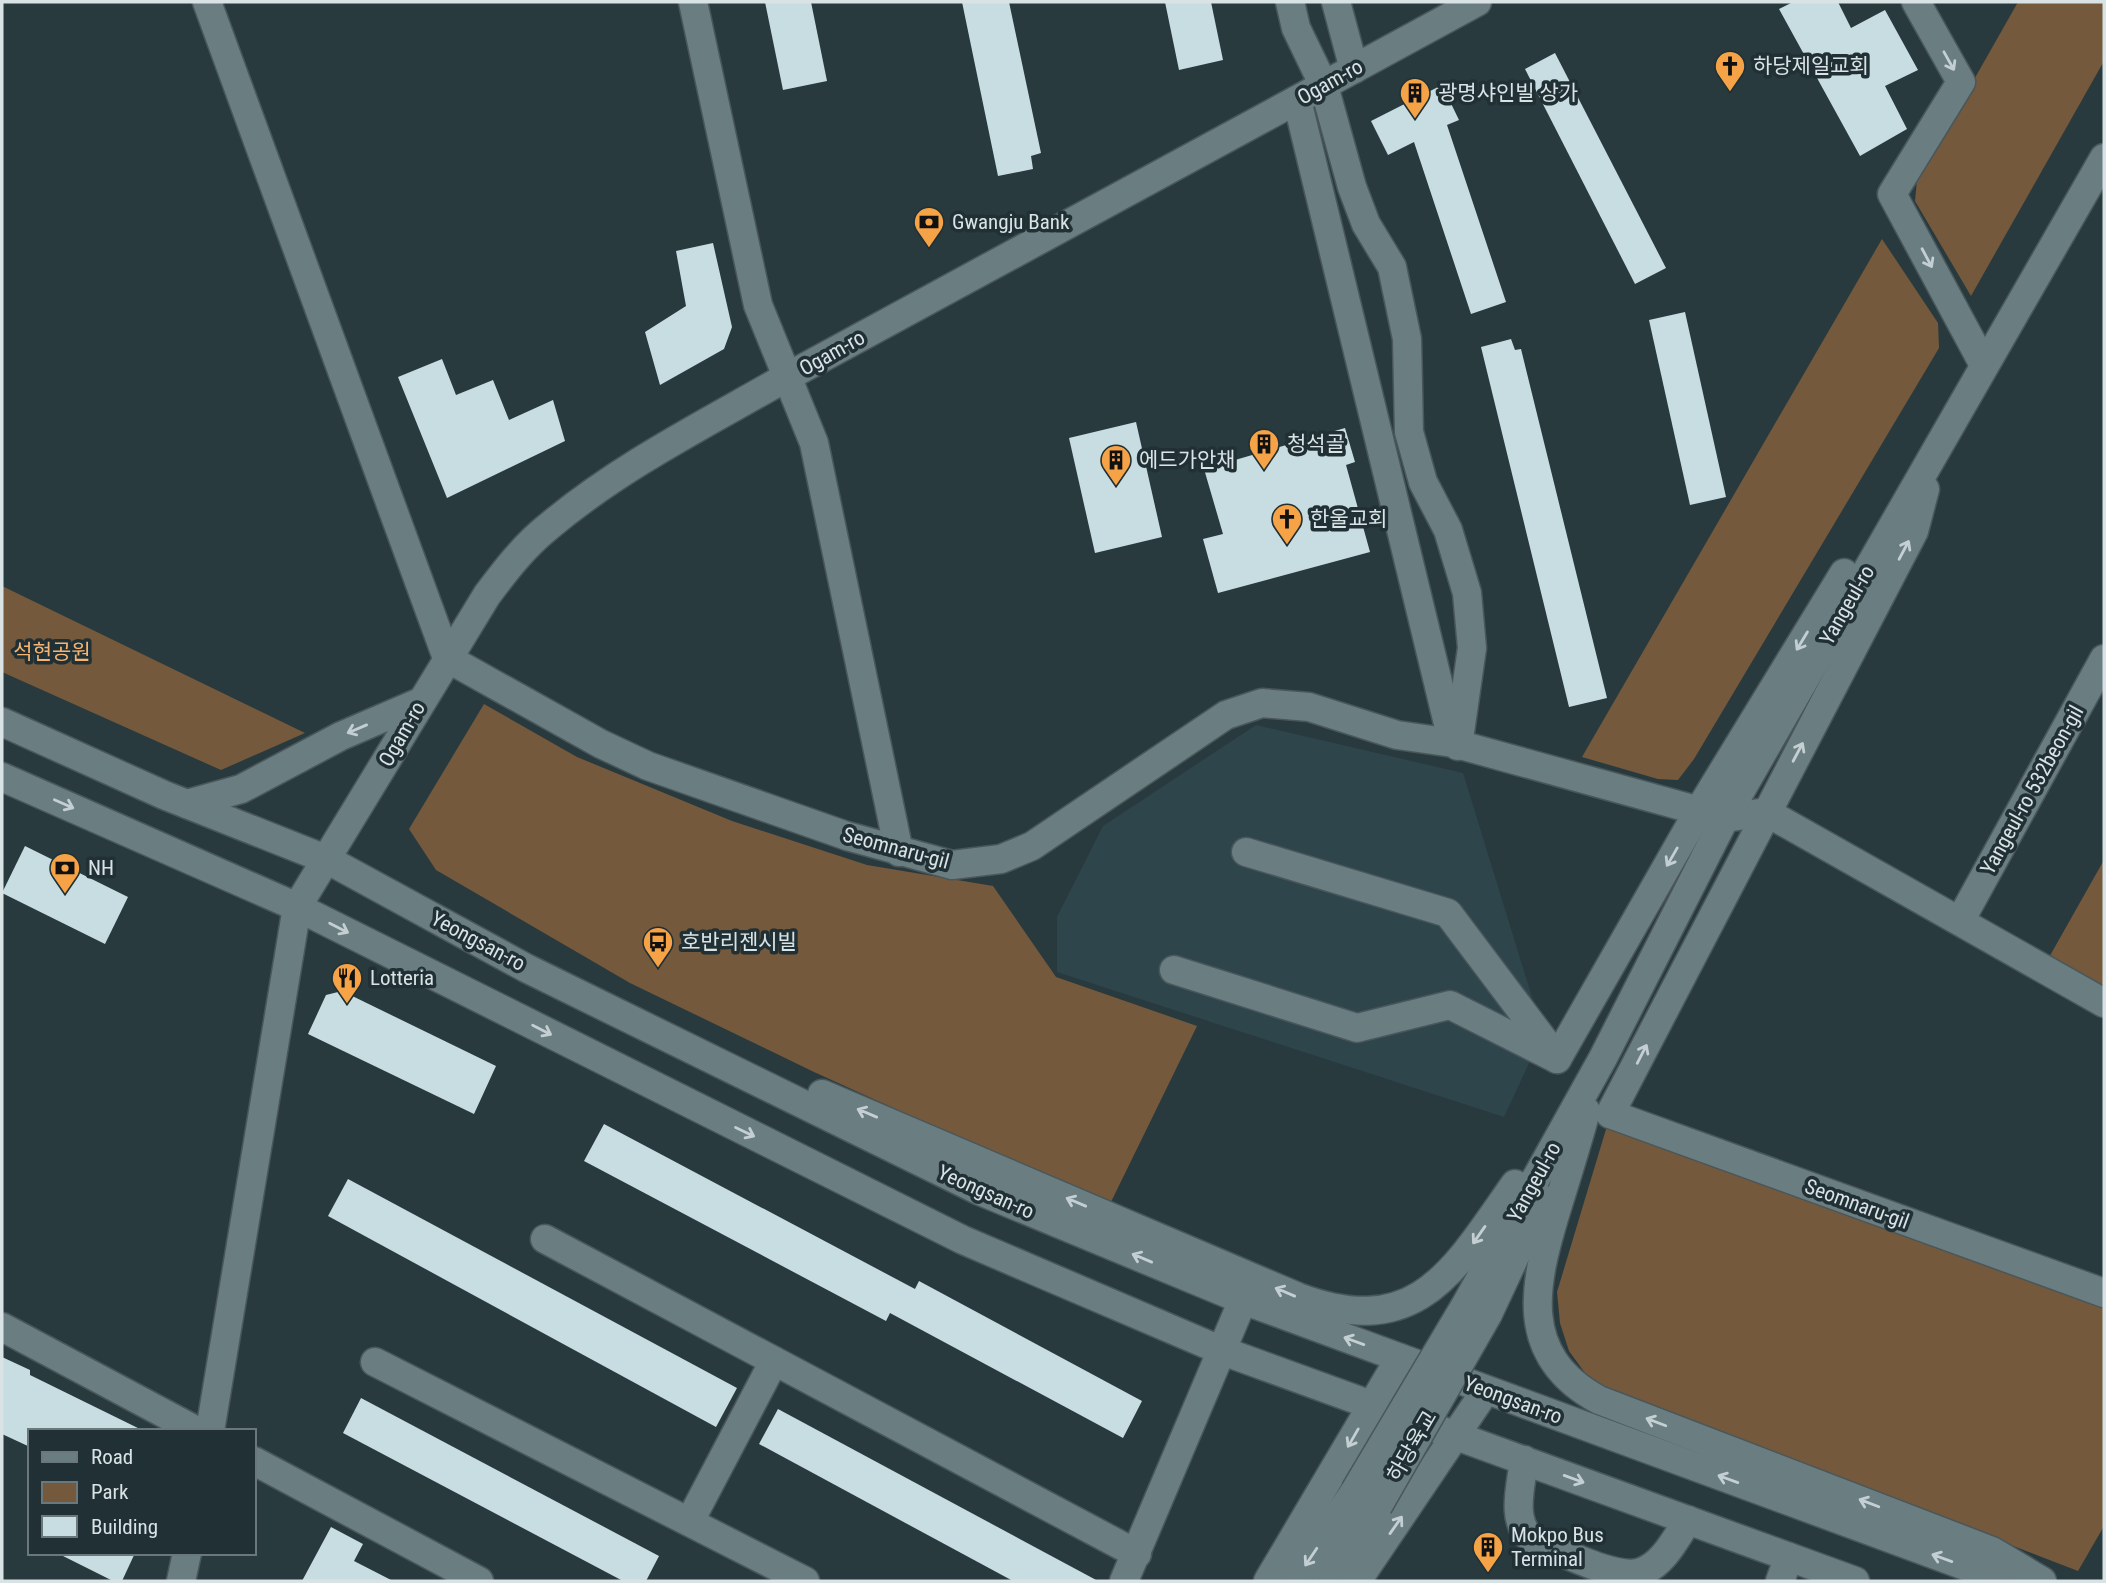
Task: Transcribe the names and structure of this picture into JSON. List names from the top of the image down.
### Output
{
  "streets": {
    "street": [
      "Ogam-ro",
      "Yangeul-ro",
      "Yangeul-ro 532beon-gil",
      "Seomnaru-gil",
      "Yeongsan-ro",
      "하당육교"
    ]
  },
  "crossings": [
    ["Ogam-ro", "Seomnaru-gil"],
    ["Ogam-ro", "Yeongsan-ro"],
    ["Yangeul-ro", "Seomnaru-gil"],
    ["Yangeul-ro", "하당육교"]
  ],
  "parks": ["석현공원"],
  "places": {
    "church": ["하당제일교회", "한울교회"],
    "building": [
      "광명샤인빌 상가",
      "청석골",
      "에드가안채",
      "Mokpo Bus Terminal"
    ],
    "bank": ["Gwangju Bank", "NH"],
    "bus stop": ["호반리젠시빌"],
    "restaurant": ["Lotteria"]
  },
  "legend": ["Road", "Park", "Building"]
}
